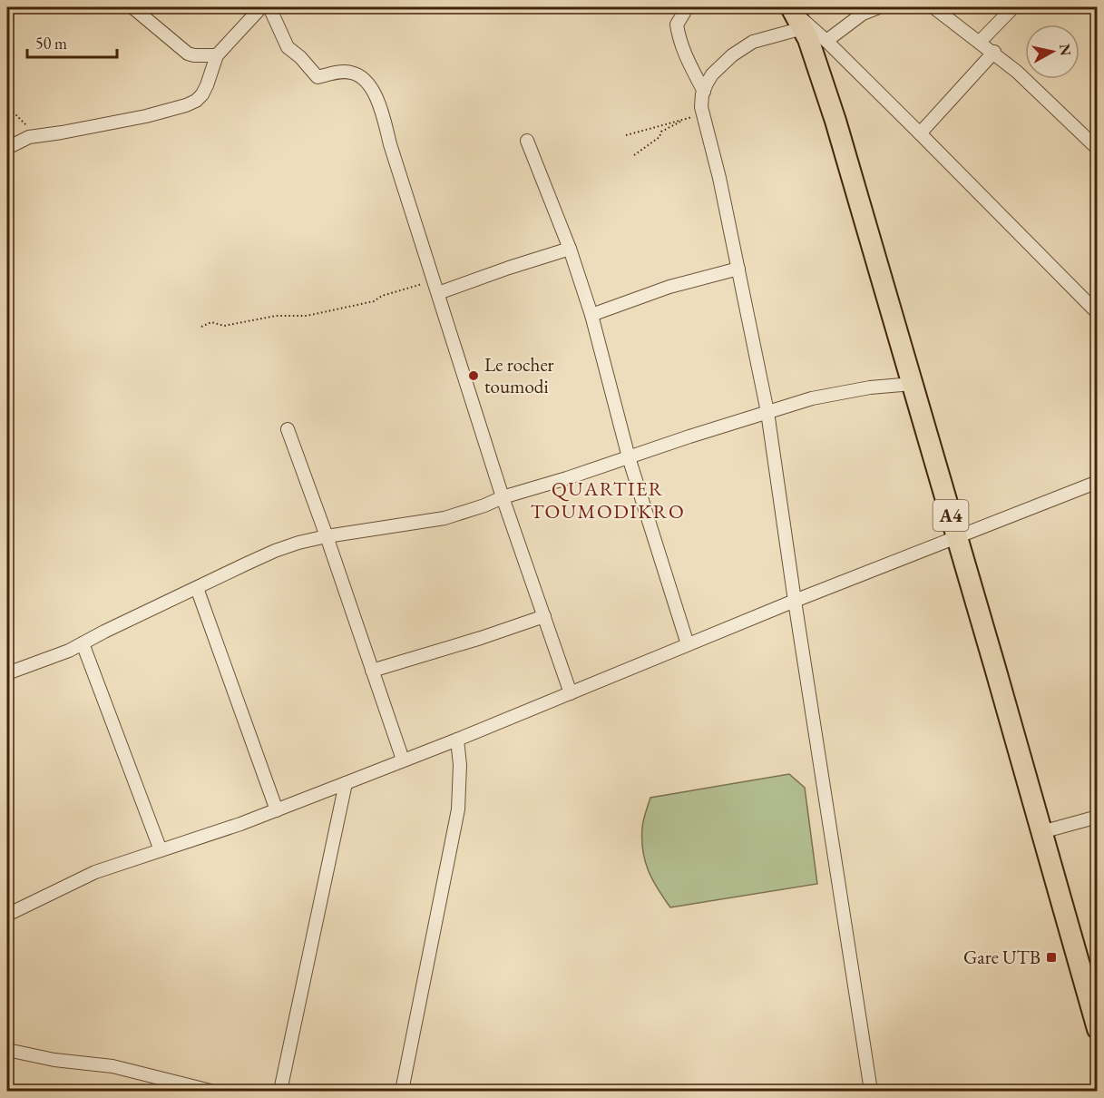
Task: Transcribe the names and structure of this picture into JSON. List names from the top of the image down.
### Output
{
  "streets": {
    "main road": ["A4"]
  },
  "districts": ["QUARTIER TOUMODIKRO"],
  "places": {
    "other": ["Le rocher toumodi"],
    "transit": ["Gare UTB"]
  },
  "scale_bar": "50 m",
  "north": "right"
}
